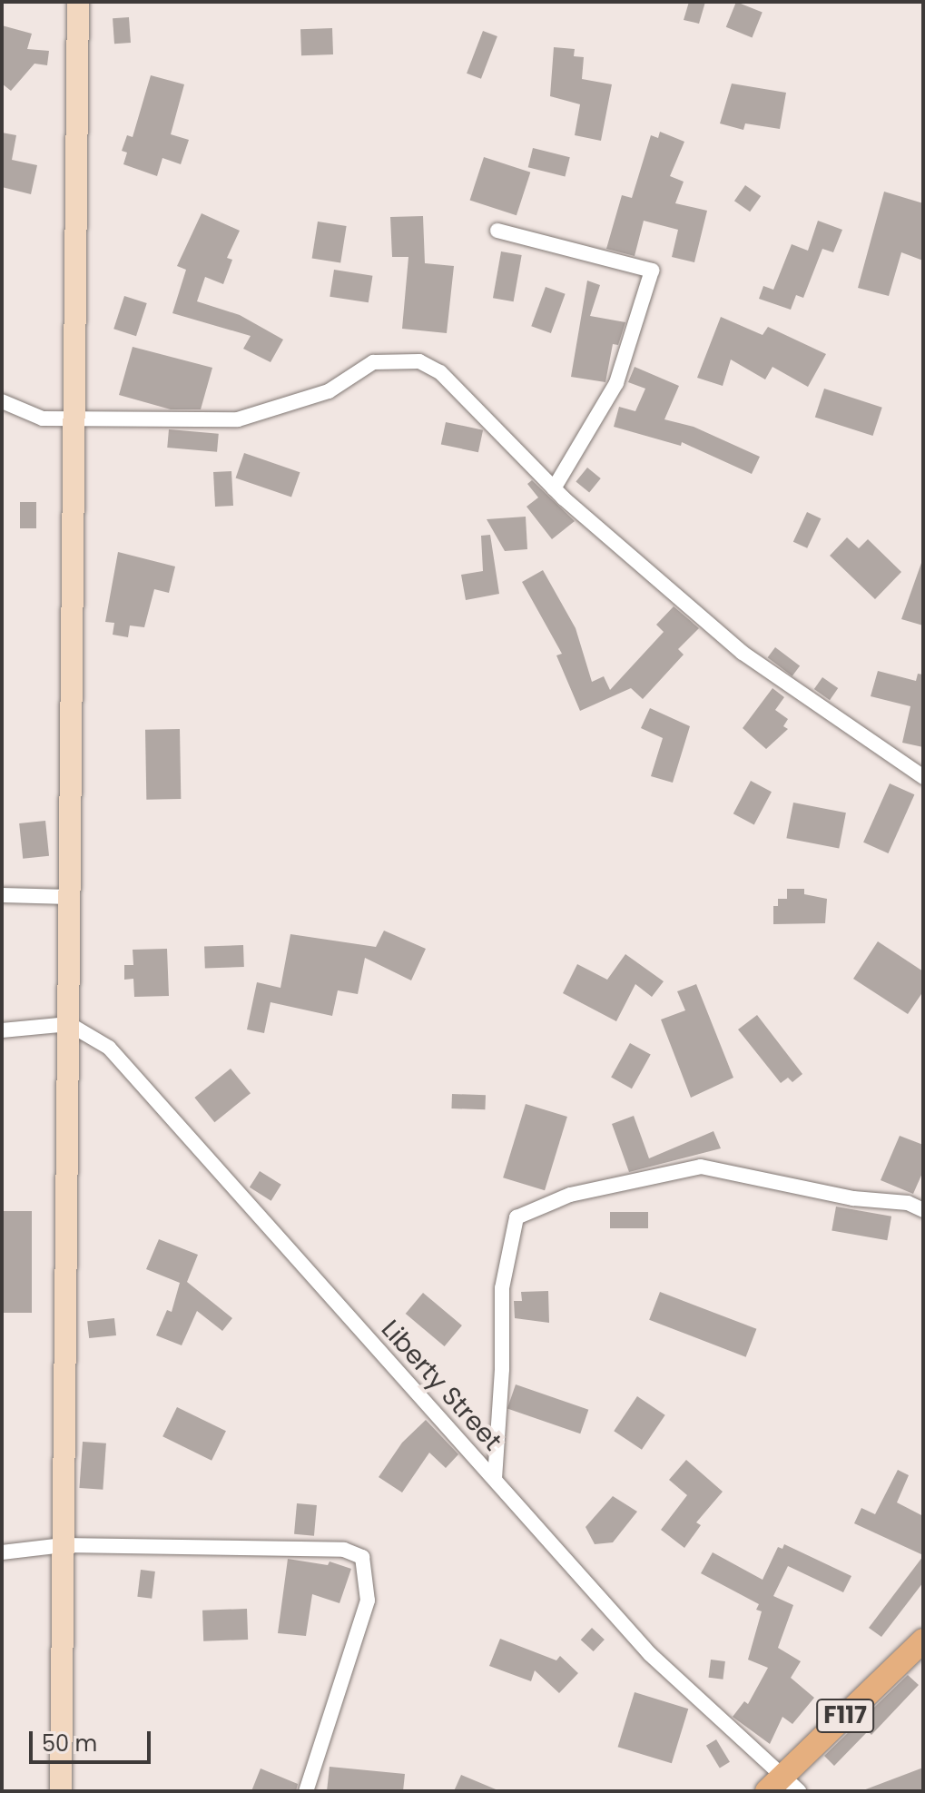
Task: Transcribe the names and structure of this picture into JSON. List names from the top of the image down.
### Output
{
  "streets": {
    "main road": ["F117"],
    "street": ["Liberty Street"]
  },
  "crossings": [
    ["Liberty Street", "F117"]
  ],
  "scale_bar": "50 m"
}
